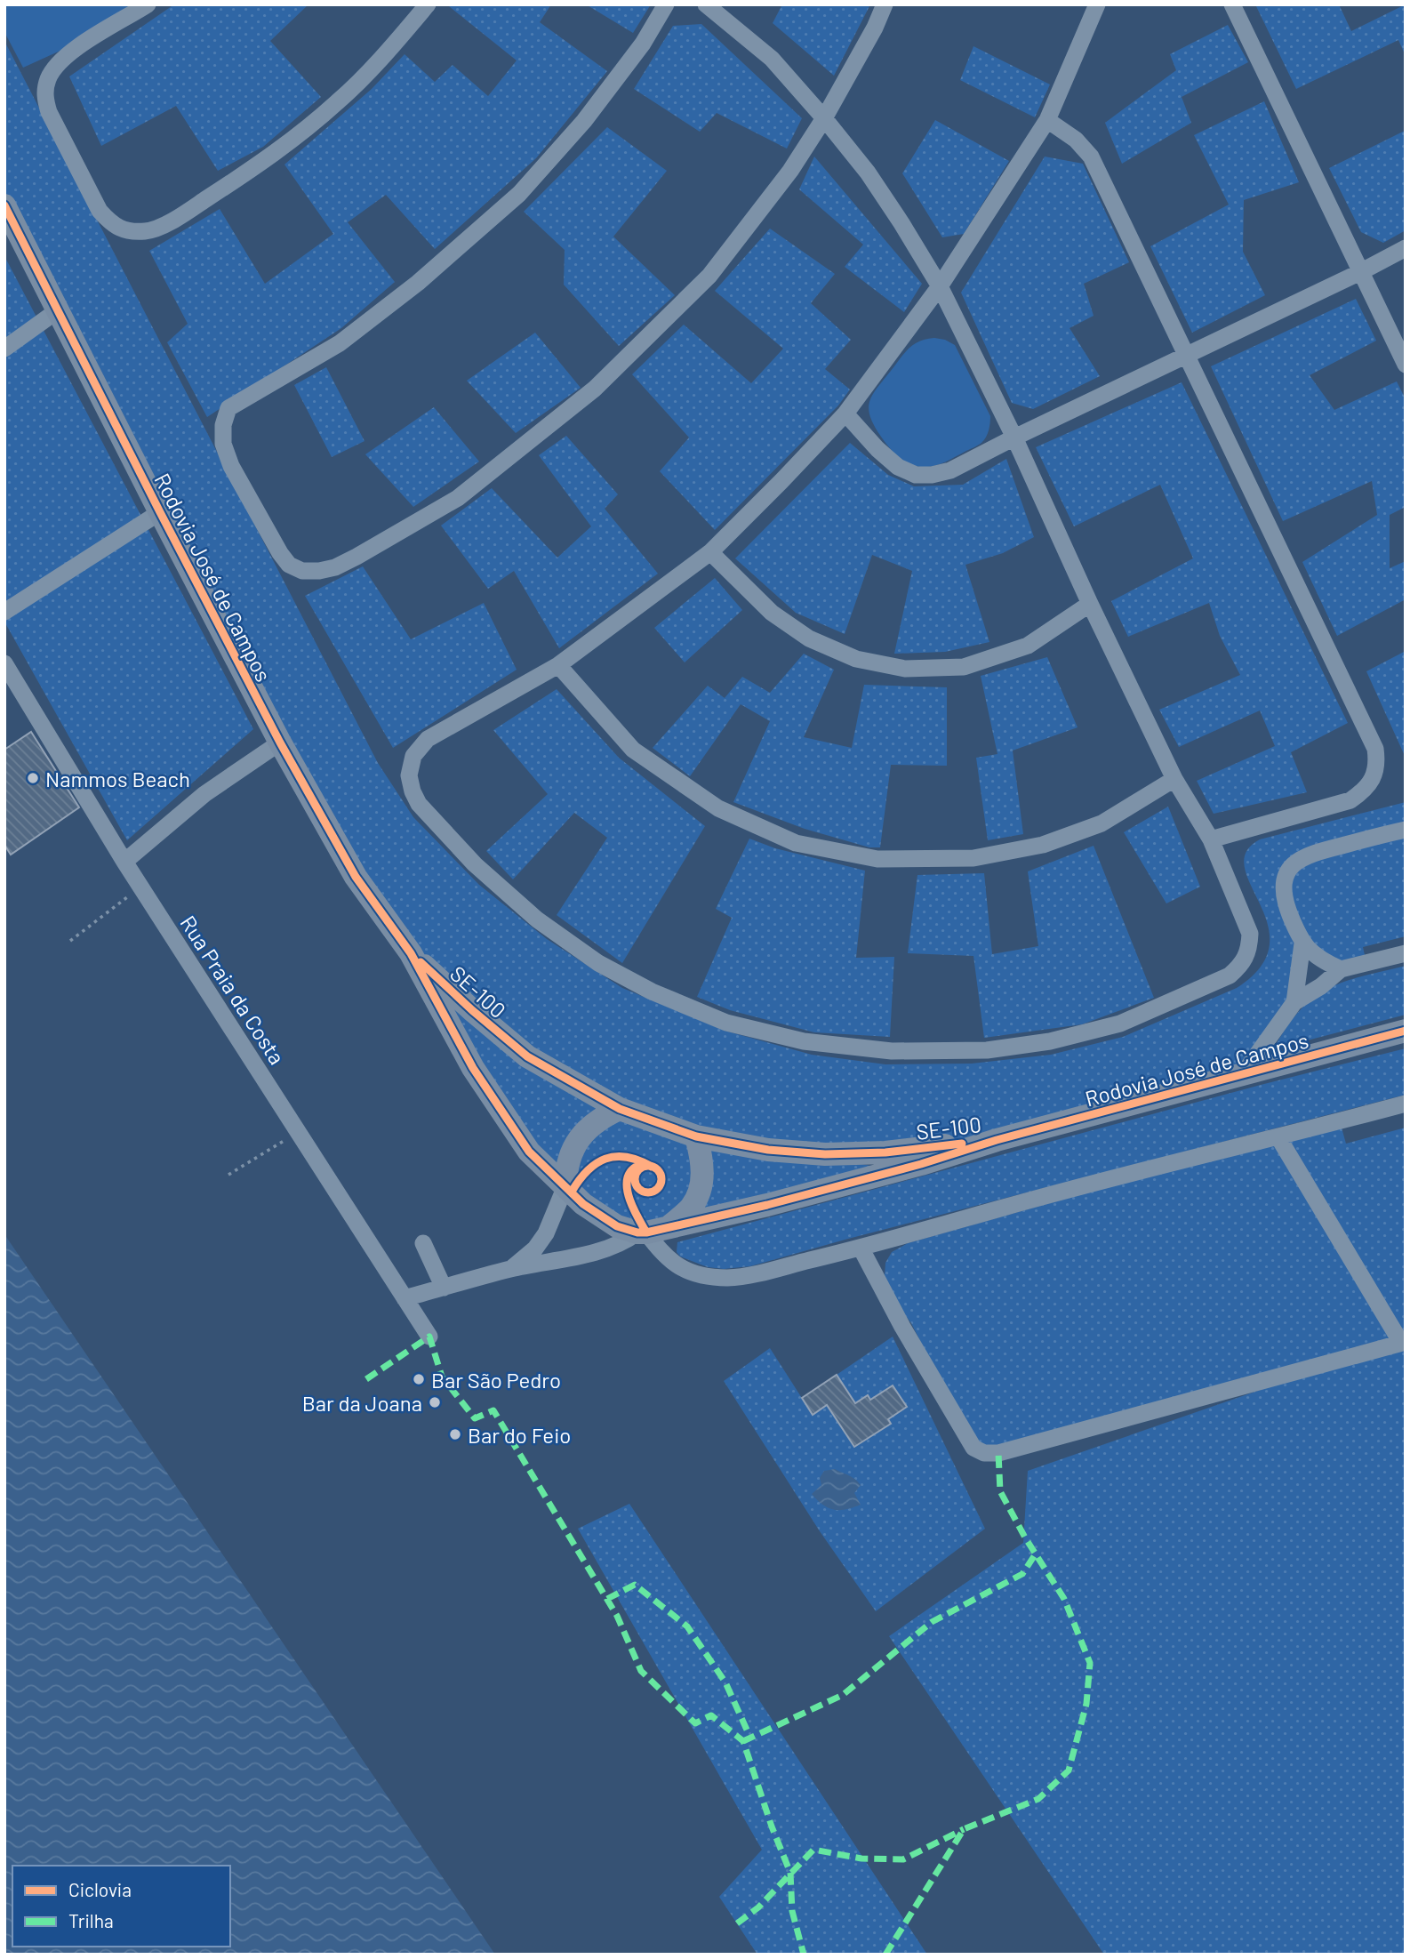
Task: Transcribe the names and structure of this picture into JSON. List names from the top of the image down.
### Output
{
  "streets": {
    "main road": ["Rodovia José de Campos", "SE-100"],
    "street": ["Rua Praia da Costa"]
  },
  "crossings": [
    ["Rodovia José de Campos", "SE-100"]
  ],
  "places": [
    "Nammos Beach",
    "Bar São Pedro",
    "Bar da Joana",
    "Bar do Feio"
  ],
  "legend": ["Ciclovia", "Trilha"]
}
